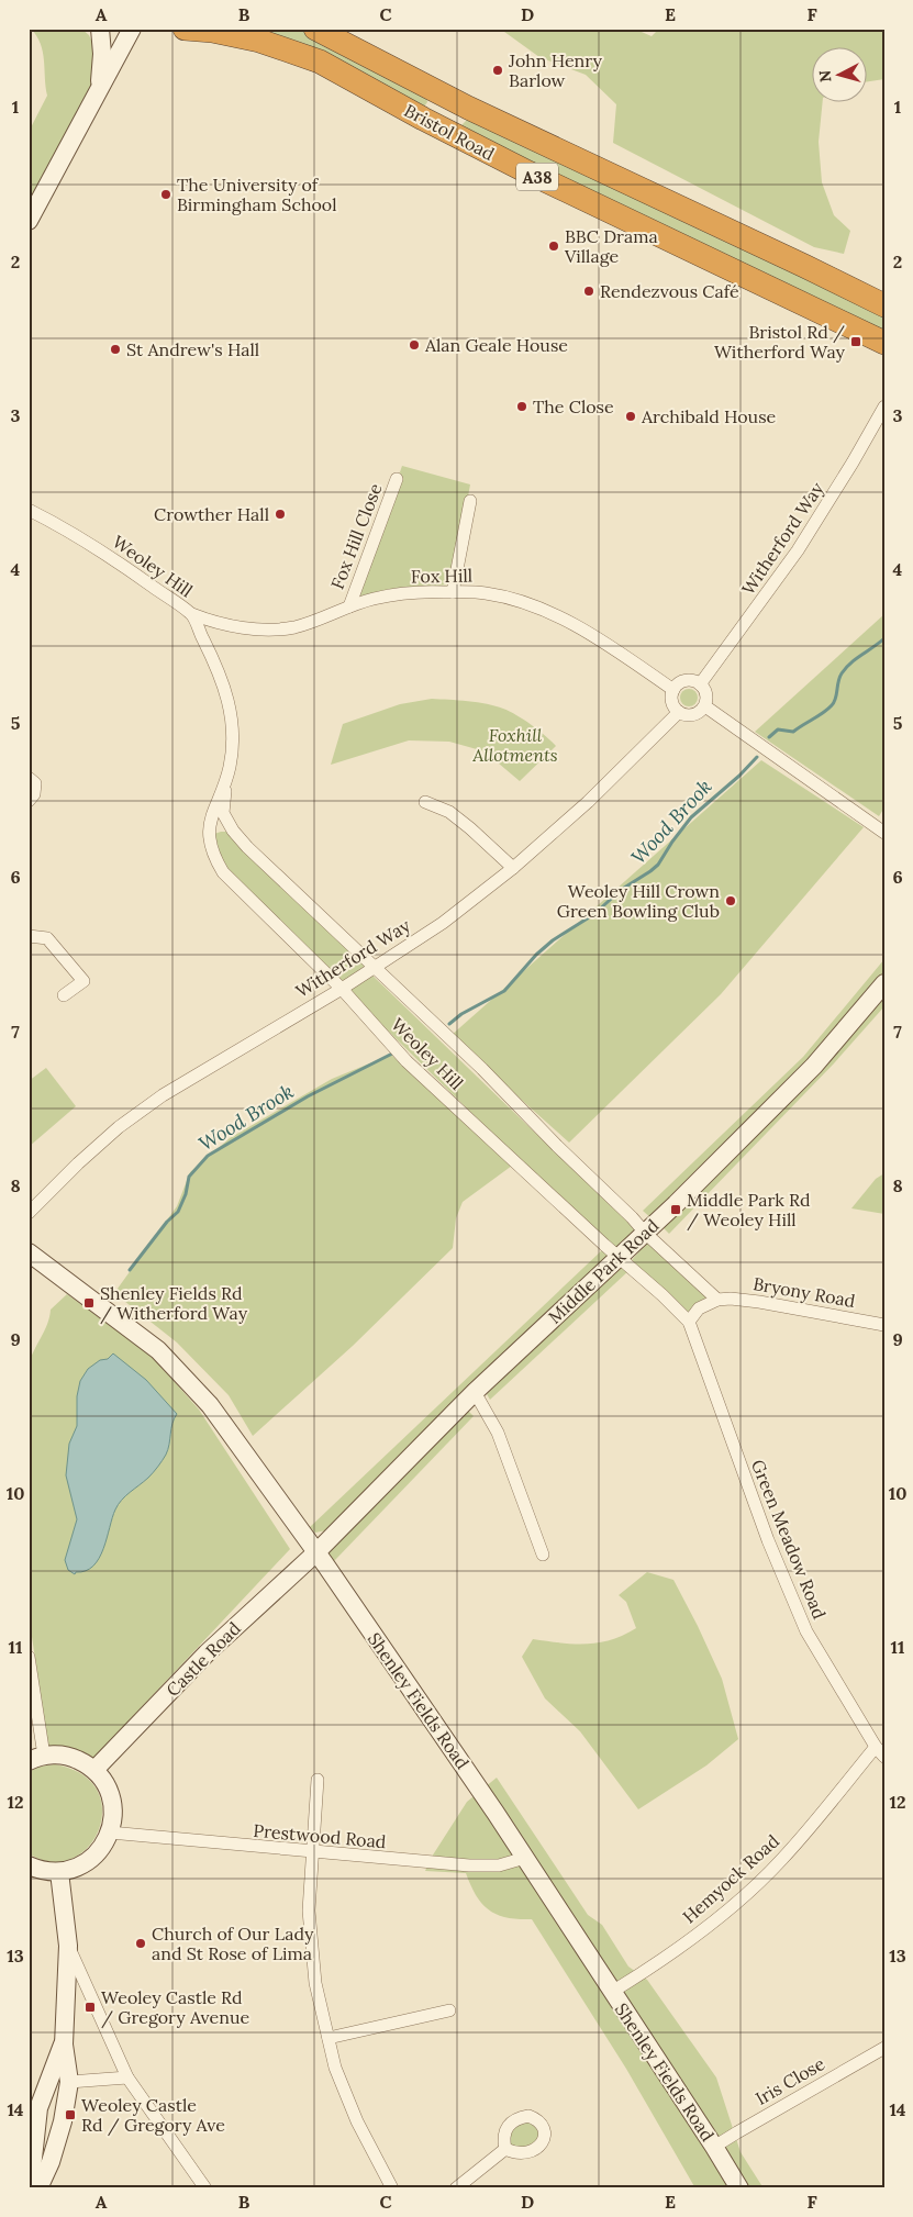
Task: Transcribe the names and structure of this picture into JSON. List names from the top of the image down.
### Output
{
  "streets": {
    "highway": ["Bristol Road", "A38"],
    "street": [
      "Fox Hill Close",
      "Witherford Way",
      "Weoley Hill",
      "Fox Hill",
      "Middle Park Road",
      "Bryony Road",
      "Green Meadow Road",
      "Castle Road",
      "Shenley Fields Road",
      "Prestwood Road",
      "Hemyock Road",
      "Iris Close"
    ]
  },
  "crossings": [
    ["Fox Hill Close", "Fox Hill"],
    ["Witherford Way", "Weoley Hill"],
    ["Witherford Way", "Fox Hill"],
    ["Weoley Hill", "Fox Hill"],
    ["Weoley Hill", "Middle Park Road"],
    ["Weoley Hill", "Green Meadow Road"],
    ["Middle Park Road", "Castle Road"],
    ["Middle Park Road", "Shenley Fields Road"],
    ["Green Meadow Road", "Hemyock Road"],
    ["Castle Road", "Shenley Fields Road"],
    ["Shenley Fields Road", "Prestwood Road"],
    ["Shenley Fields Road", "Hemyock Road"],
    ["Shenley Fields Road", "Iris Close"]
  ],
  "water": ["Wood Brook"],
  "parks": ["Foxhill Allotments"],
  "places": {
    "other": [
      "John Henry Barlow",
      "The University of Birmingham School",
      "BBC Drama Village",
      "Rendezvous Café",
      "Alan Geale House",
      "St Andrew's Hall",
      "The Close",
      "Archibald House",
      "Crowther Hall",
      "Weoley Hill Crown Green Bowling Club",
      "Church of Our Lady and St Rose of Lima"
    ],
    "transit": [
      "Bristol Rd / Witherford Way",
      "Middle Park Rd / Weoley Hill",
      "Shenley Fields Rd / Witherford Way",
      "Weoley Castle Rd / Gregory Avenue",
      "Weoley Castle Rd / Gregory Ave"
    ]
  },
  "north": "left",
  "grid": {
    "columns": [
      "A",
      "B",
      "C",
      "D",
      "E",
      "F"
    ],
    "rows": [
      "1",
      "2",
      "3",
      "4",
      "5",
      "6",
      "7",
      "8",
      "9",
      "10",
      "11",
      "12",
      "13",
      "14"
    ]
  }
}
